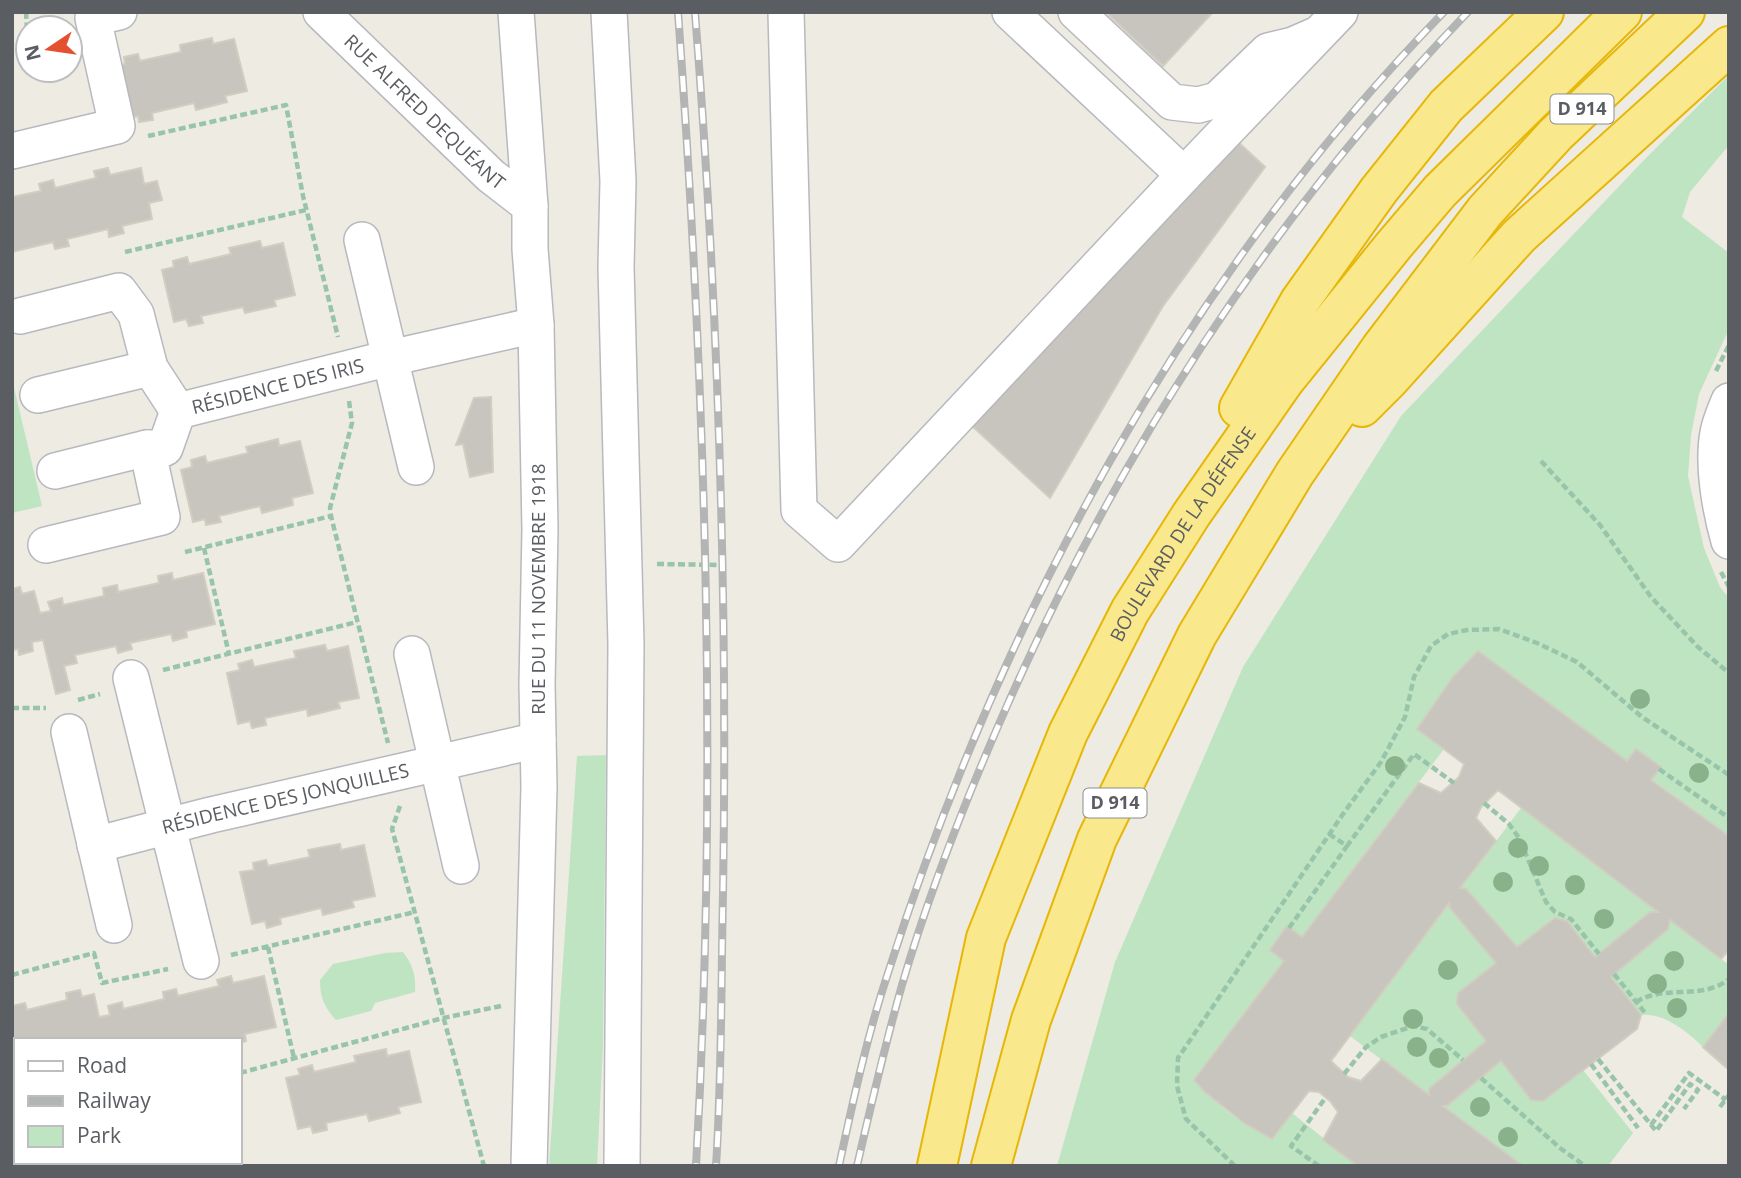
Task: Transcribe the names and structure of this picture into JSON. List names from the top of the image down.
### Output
{
  "streets": {
    "highway": ["D 914", "BOULEVARD DE LA DÉFENSE"],
    "street": [
      "RUE ALFRED DEQUÉANT",
      "RÉSIDENCE DES IRIS",
      "RUE DU 11 NOVEMBRE 1918",
      "RÉSIDENCE DES JONQUILLES"
    ]
  },
  "crossings": [
    ["RUE ALFRED DEQUÉANT", "RUE DU 11 NOVEMBRE 1918"],
    ["RÉSIDENCE DES IRIS", "RUE DU 11 NOVEMBRE 1918"],
    ["RUE DU 11 NOVEMBRE 1918", "RÉSIDENCE DES JONQUILLES"]
  ],
  "legend": ["Road", "Railway", "Park"],
  "north": "left"
}
